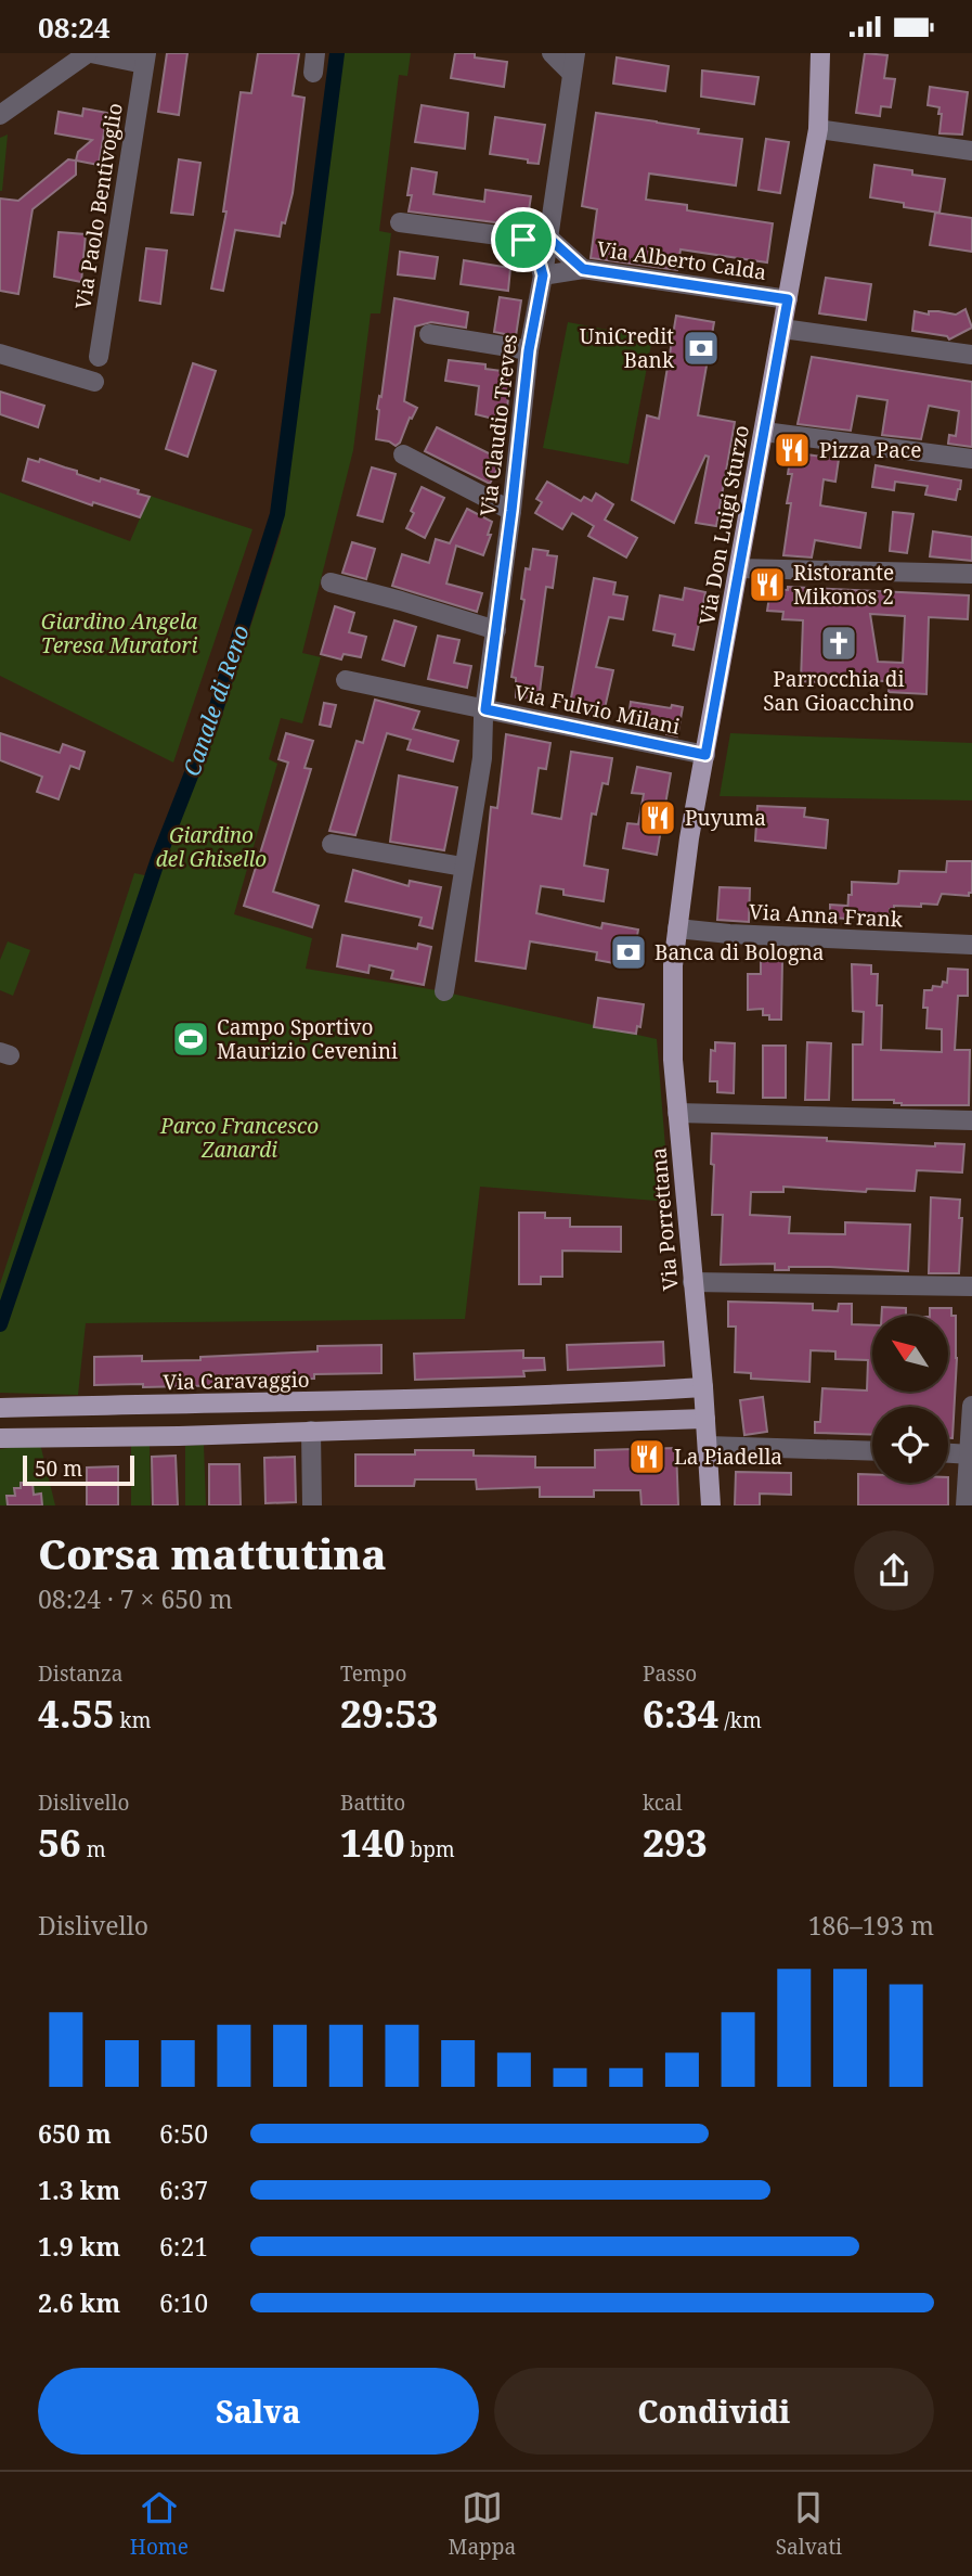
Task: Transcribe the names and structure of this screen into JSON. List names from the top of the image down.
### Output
{
  "streets": {
    "main road": ["Via Don Luigi Sturzo", "Via Porrettana", "Via Caravaggio"],
    "street": [
      "Via Paolo Bentivoglio",
      "Via Alberto Calda",
      "Via Claudio Treves",
      "Via Fulvio Milani",
      "Via Anna Frank"
    ]
  },
  "crossings": [
    ["Via Alberto Calda", "Via Claudio Treves"],
    ["Via Alberto Calda", "Via Don Luigi Sturzo"],
    ["Via Claudio Treves", "Via Fulvio Milani"],
    ["Via Don Luigi Sturzo", "Via Fulvio Milani"],
    ["Via Don Luigi Sturzo", "Via Anna Frank"],
    ["Via Don Luigi Sturzo", "Via Porrettana"],
    ["Via Anna Frank", "Via Porrettana"],
    ["Via Porrettana", "Via Caravaggio"]
  ],
  "water": ["Canale di Reno"],
  "parks": ["Giardino Angela Teresa Muratori", "Giardino del Ghisello", "Parco Francesco Zanardi"],
  "places": {
    "bank": ["UniCredit Bank", "Banca di Bologna"],
    "restaurant": [
      "Pizza Pace",
      "Ristorante Mikonos 2",
      "Puyuma",
      "La Piadella"
    ],
    "church": ["Parrocchia di San Gioacchino"],
    "sports": ["Campo Sportivo Maurizio Cevenini"]
  },
  "scale_bar": "50 m",
  "north": "top left",
  "page": {
    "status": "08:24",
    "scale": "50 m",
    "heading": ["Corsa mattutina", "08:24 · 7 × 650 m"],
    "stats": [
      ["Distanza", "4.55 km"],
      ["Tempo", "29:53"],
      ["Passo", "6:34 /km"],
      ["Dislivello", "56 m"],
      ["Battito", "140 bpm"],
      ["kcal", "293"]
    ],
    "chart": ["Dislivello", "186–193 m"],
    "list": [
      {
        "name": "650 m",
        "note": "6:50"
      },
      {
        "name": "1.3 km",
        "note": "6:37"
      },
      {
        "name": "1.9 km",
        "note": "6:21"
      },
      {
        "name": "2.6 km",
        "note": "6:10"
      }
    ],
    "buttons": ["Salva", "Condividi"],
    "tabs": ["Home", "Mappa", "Salvati"]
  }
}
